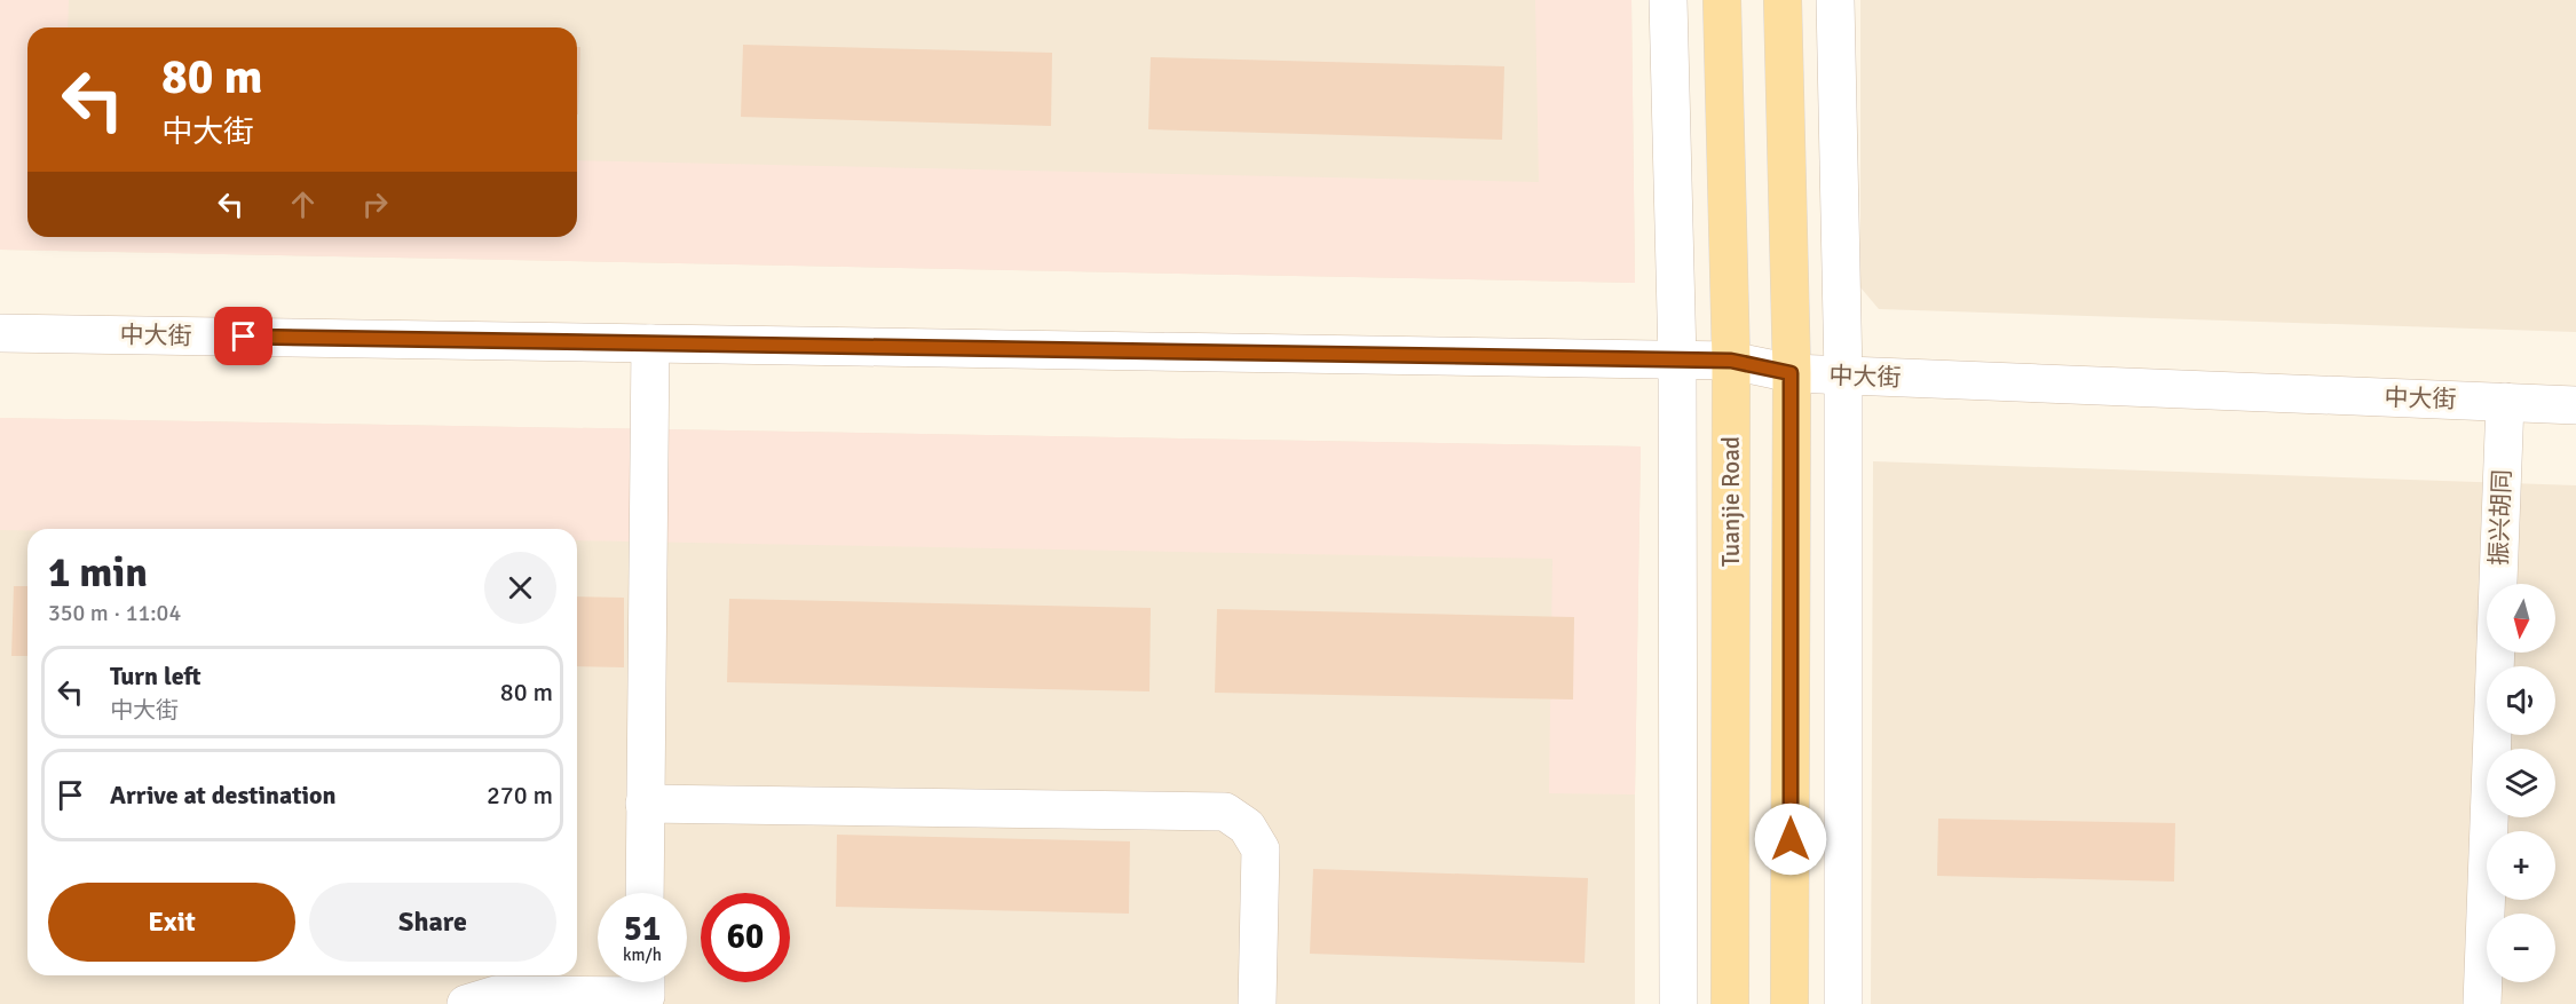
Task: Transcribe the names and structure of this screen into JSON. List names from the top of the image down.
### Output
{
  "streets": {
    "main road": ["Tuanjie Road"],
    "street": ["中大街", "振兴胡同"]
  },
  "crossings": [
    ["中大街", "Tuanjie Road"],
    ["中大街", "振兴胡同"]
  ],
  "north": "bottom",
  "page": {
    "turn": ["80 m", "中大街"],
    "heading": ["1 min", "350 m · 11:04"],
    "map_buttons": ["+", "−"],
    "list": [
      {
        "name": "Turn left",
        "note": "中大街",
        "value": "80 m"
      },
      {
        "name": "Arrive at destination",
        "value": "270 m"
      }
    ],
    "buttons": ["Exit", "Share"],
    "speed": "51 km/h",
    "limit": "60"
  }
}
